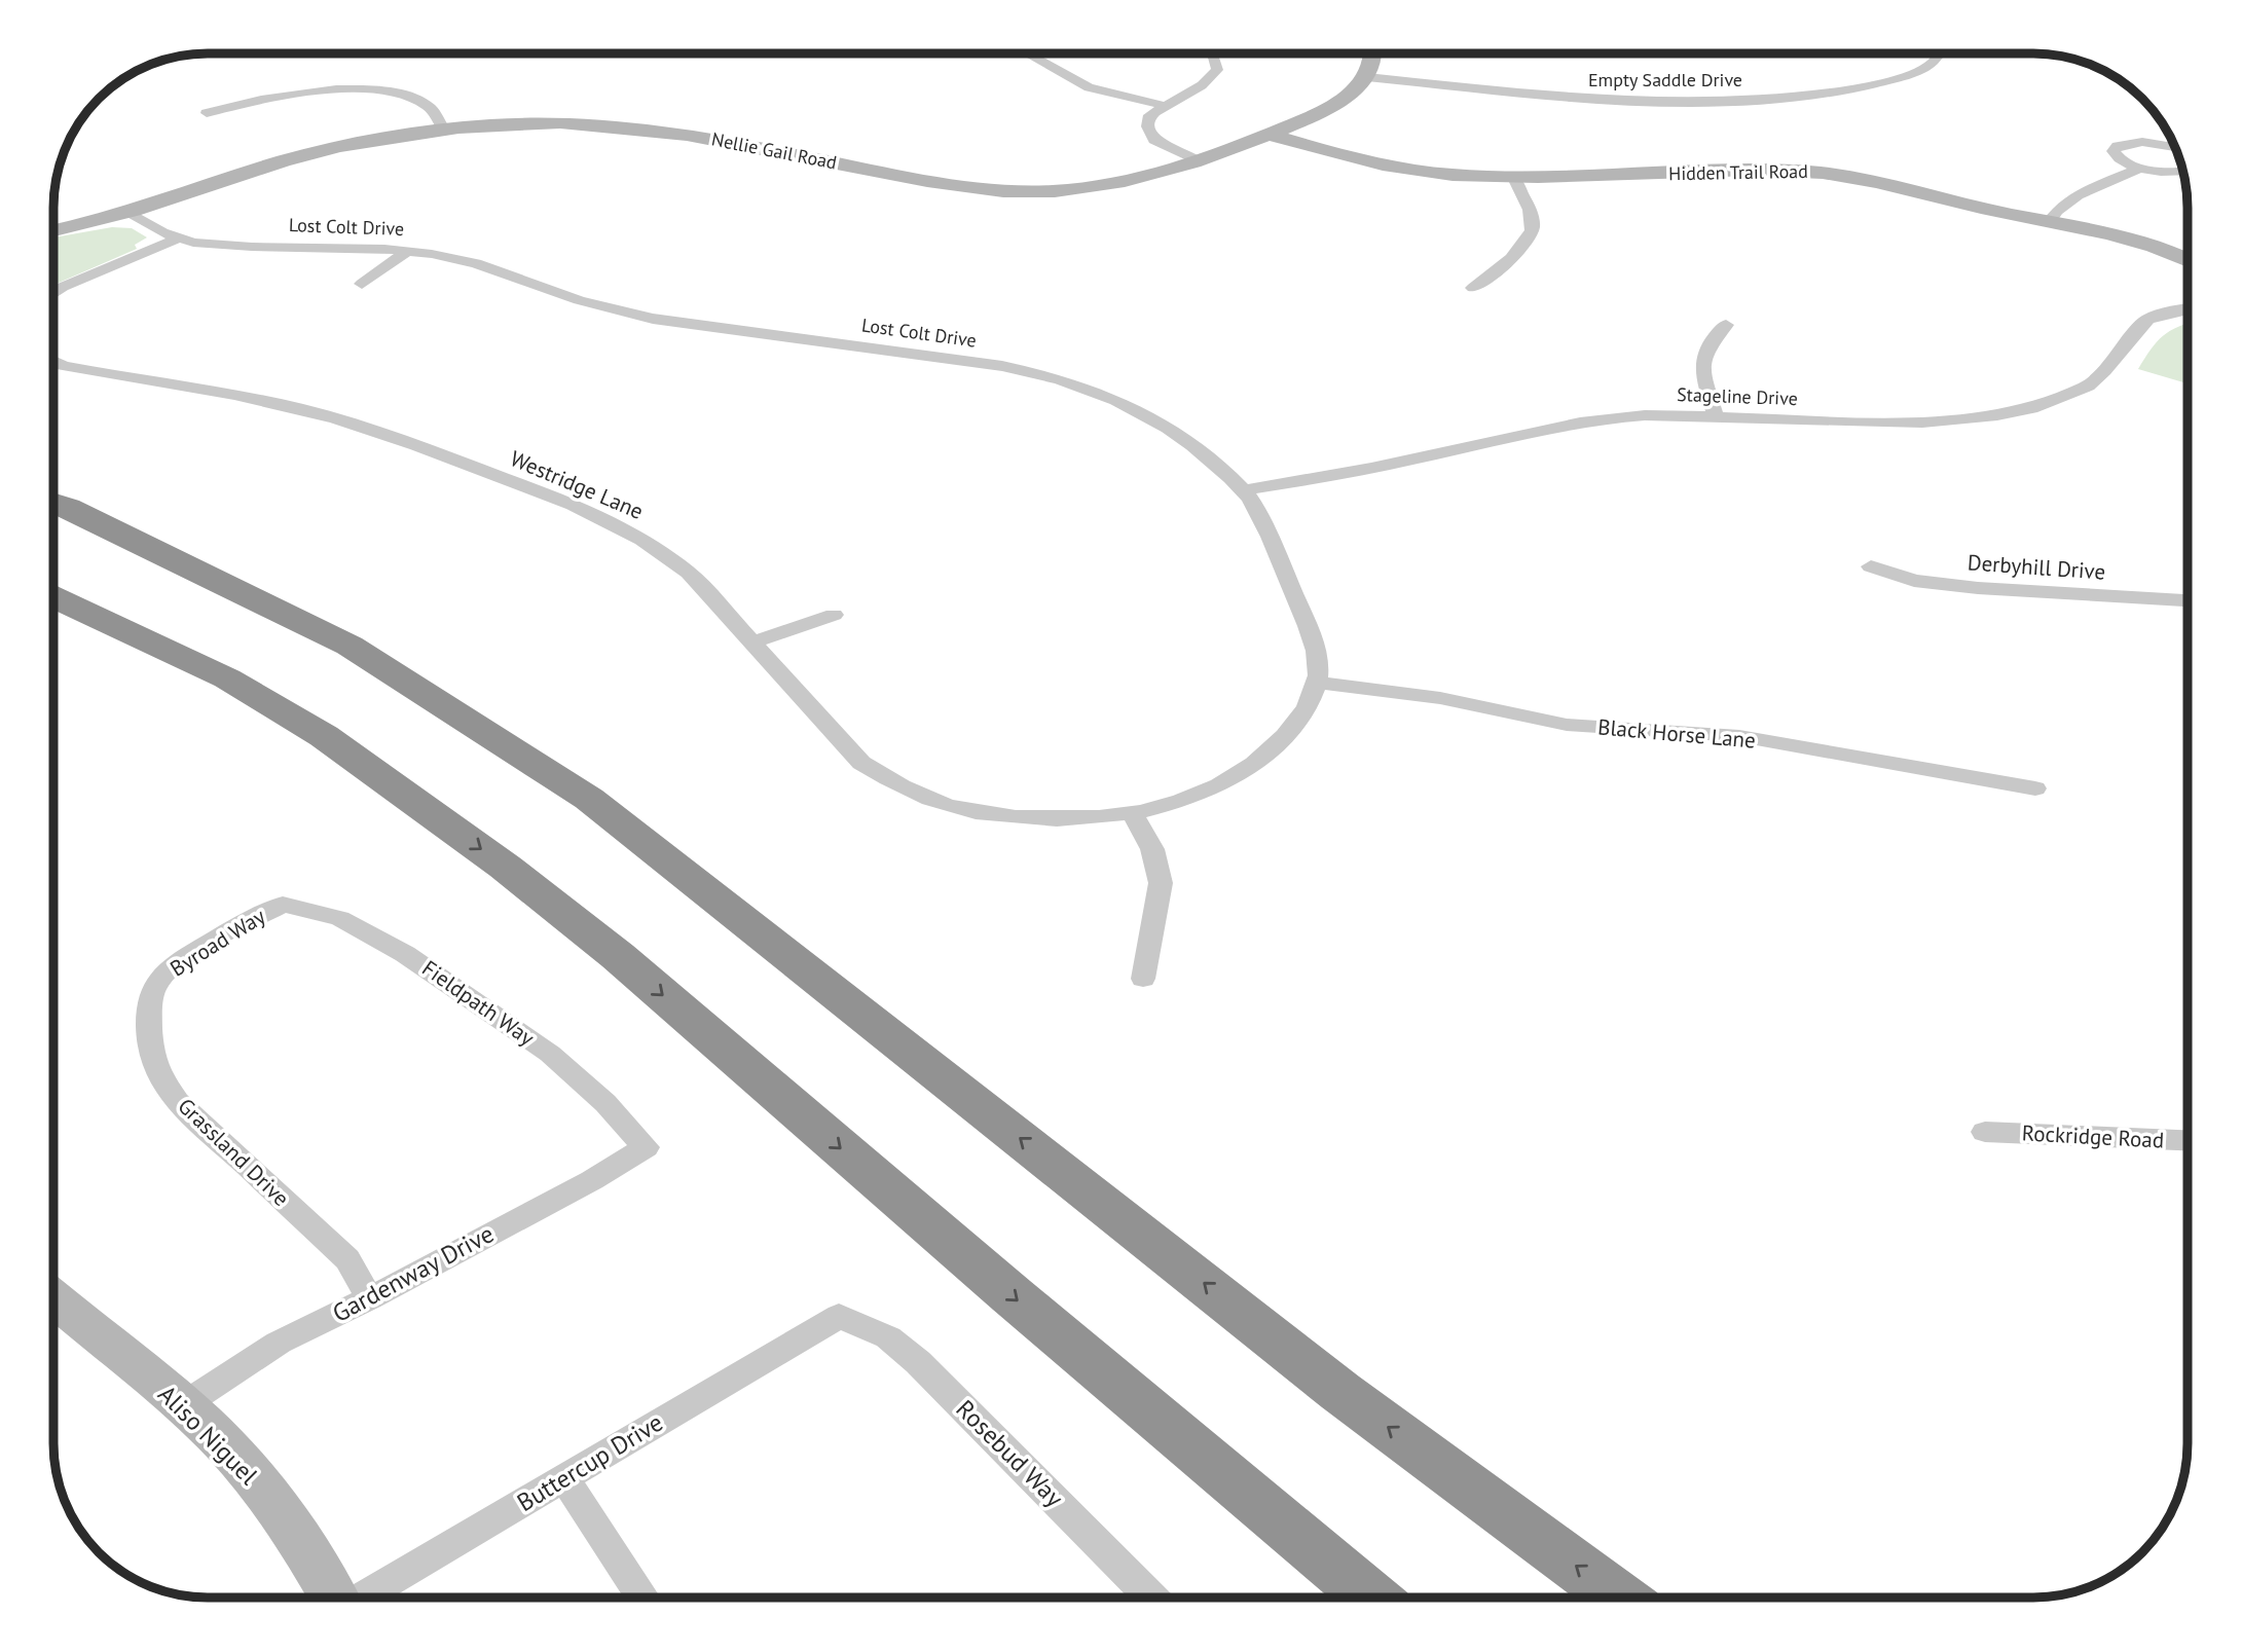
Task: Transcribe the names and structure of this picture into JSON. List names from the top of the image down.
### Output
{
  "streets": {
    "street": [
      "Empty Saddle Drive",
      "Nellie Gail Road",
      "Hidden Trail Road",
      "Lost Colt Drive",
      "Stageline Drive",
      "Westridge Lane",
      "Derbyhill Drive",
      "Black Horse Lane",
      "Byroad Way",
      "Fieldpath Way",
      "Rockridge Road",
      "Grassland Drive",
      "Gardenway Drive",
      "Aliso Niguel",
      "Rosebud Way",
      "Buttercup Drive"
    ]
  },
  "crossings": [
    ["Empty Saddle Drive", "Nellie Gail Road"],
    ["Nellie Gail Road", "Hidden Trail Road"],
    ["Nellie Gail Road", "Lost Colt Drive"],
    ["Lost Colt Drive", "Stageline Drive"],
    ["Lost Colt Drive", "Black Horse Lane"],
    ["Byroad Way", "Fieldpath Way"],
    ["Byroad Way", "Grassland Drive"],
    ["Fieldpath Way", "Gardenway Drive"],
    ["Grassland Drive", "Gardenway Drive"],
    ["Gardenway Drive", "Aliso Niguel"],
    ["Rosebud Way", "Buttercup Drive"]
  ]
}
